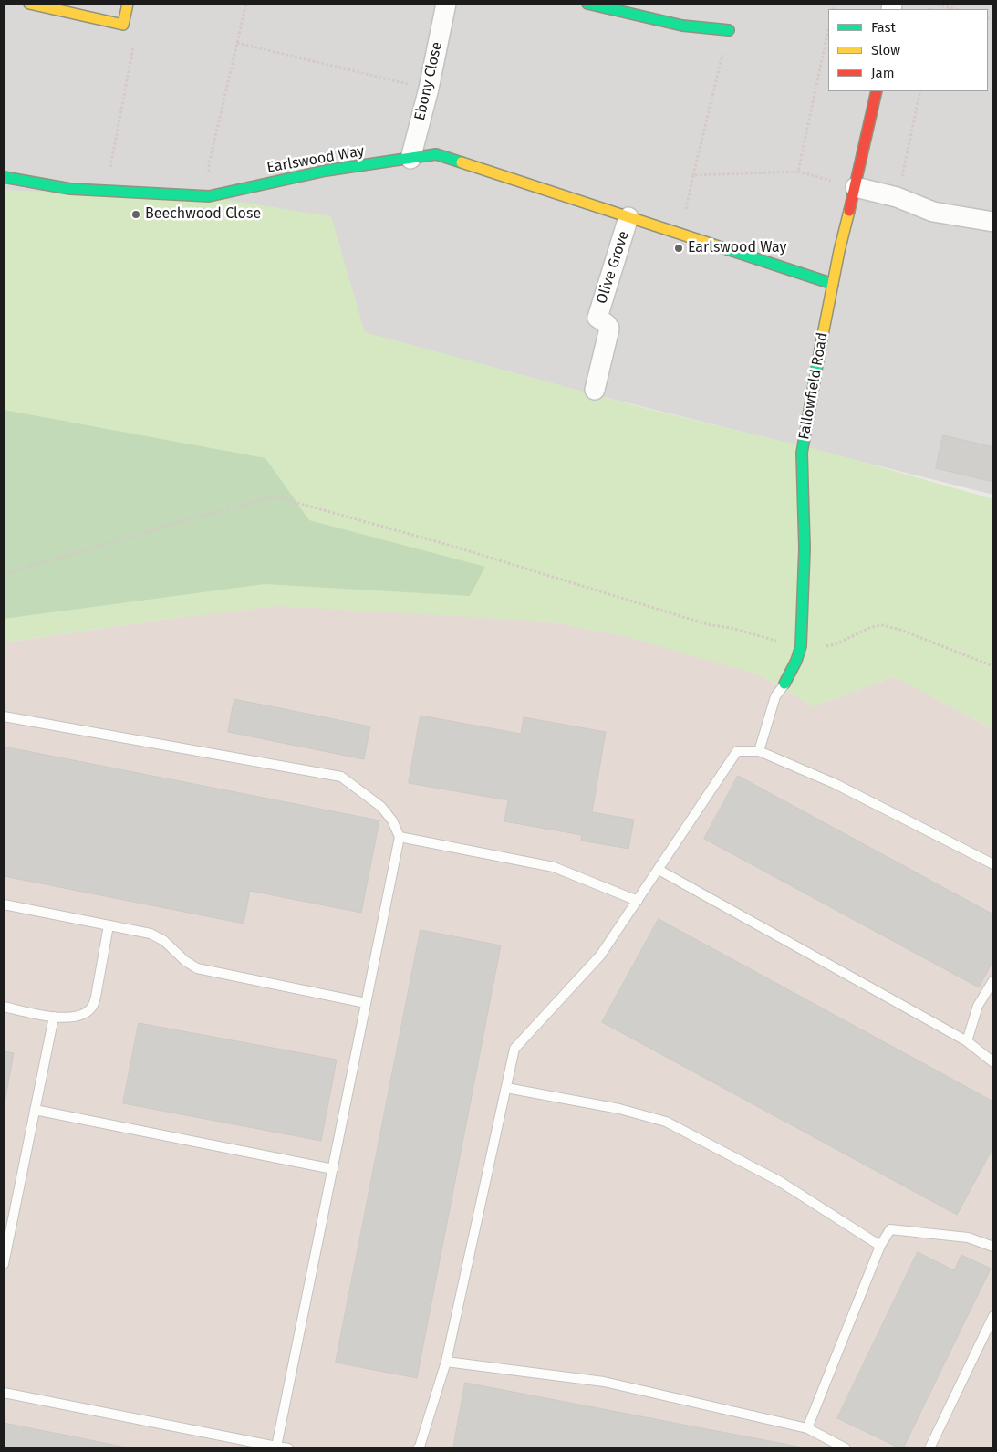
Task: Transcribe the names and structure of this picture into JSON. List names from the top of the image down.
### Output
{
  "streets": {
    "street": [
      "Ebony Close",
      "Earlswood Way",
      "Olive Grove",
      "Fallowfield Road"
    ]
  },
  "crossings": [
    ["Ebony Close", "Earlswood Way"],
    ["Earlswood Way", "Olive Grove"],
    ["Earlswood Way", "Fallowfield Road"]
  ],
  "places": ["Beechwood Close", "Earlswood Way"],
  "legend": ["Fast", "Slow", "Jam"]
}
